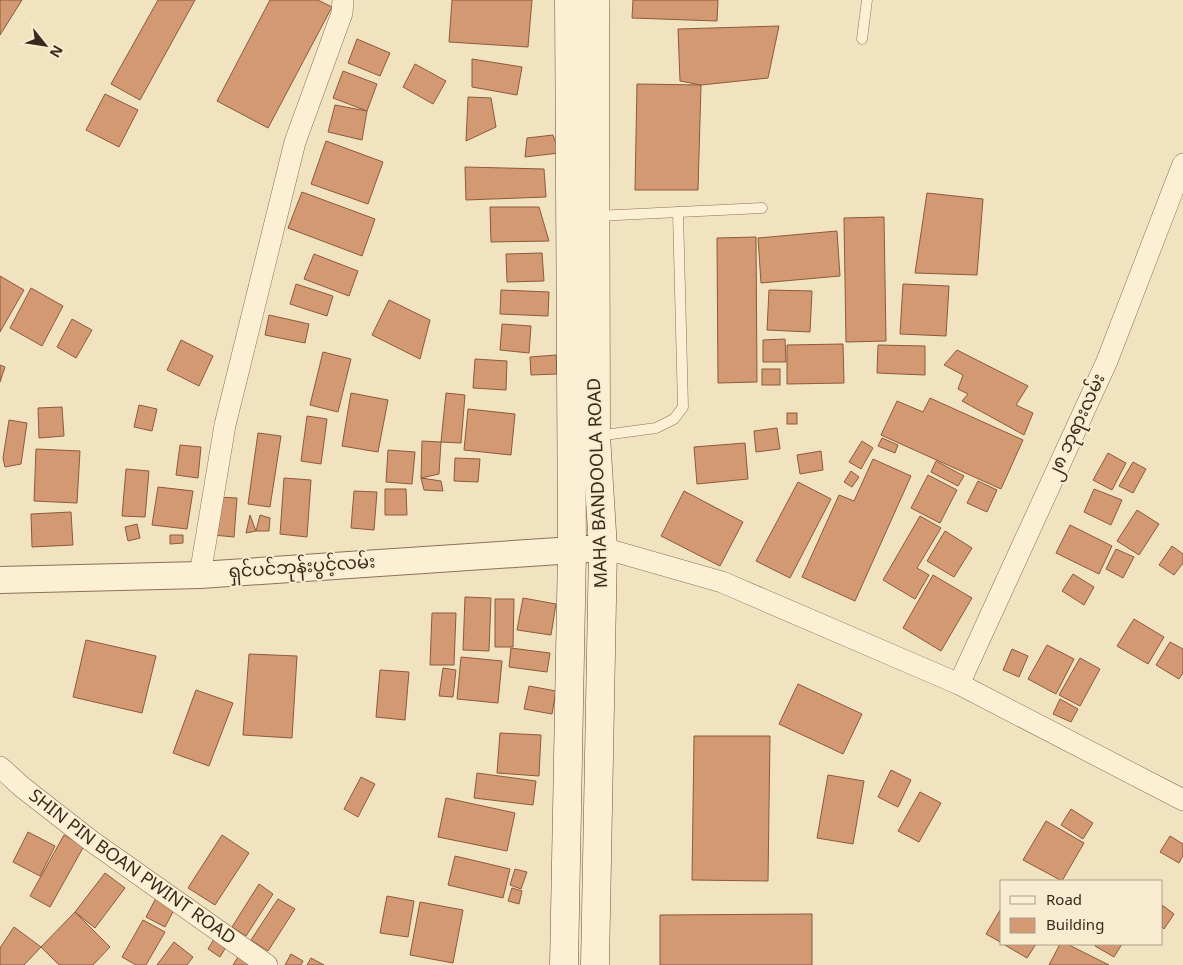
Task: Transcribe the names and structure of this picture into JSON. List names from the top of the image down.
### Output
{
  "streets": {
    "main road": ["MAHA BANDOOLA ROAD"],
    "street": ["၂၈ ဘုရားလမ်း", "ရှင်ပင်ဘုန်းပွင့်လမ်း", "SHIN PIN BOAN PWINT ROAD"]
  },
  "crossings": [
    ["MAHA BANDOOLA ROAD", "ရှင်ပင်ဘုန်းပွင့်လမ်း"]
  ],
  "legend": ["Road", "Building"],
  "north": "bottom right"
}
